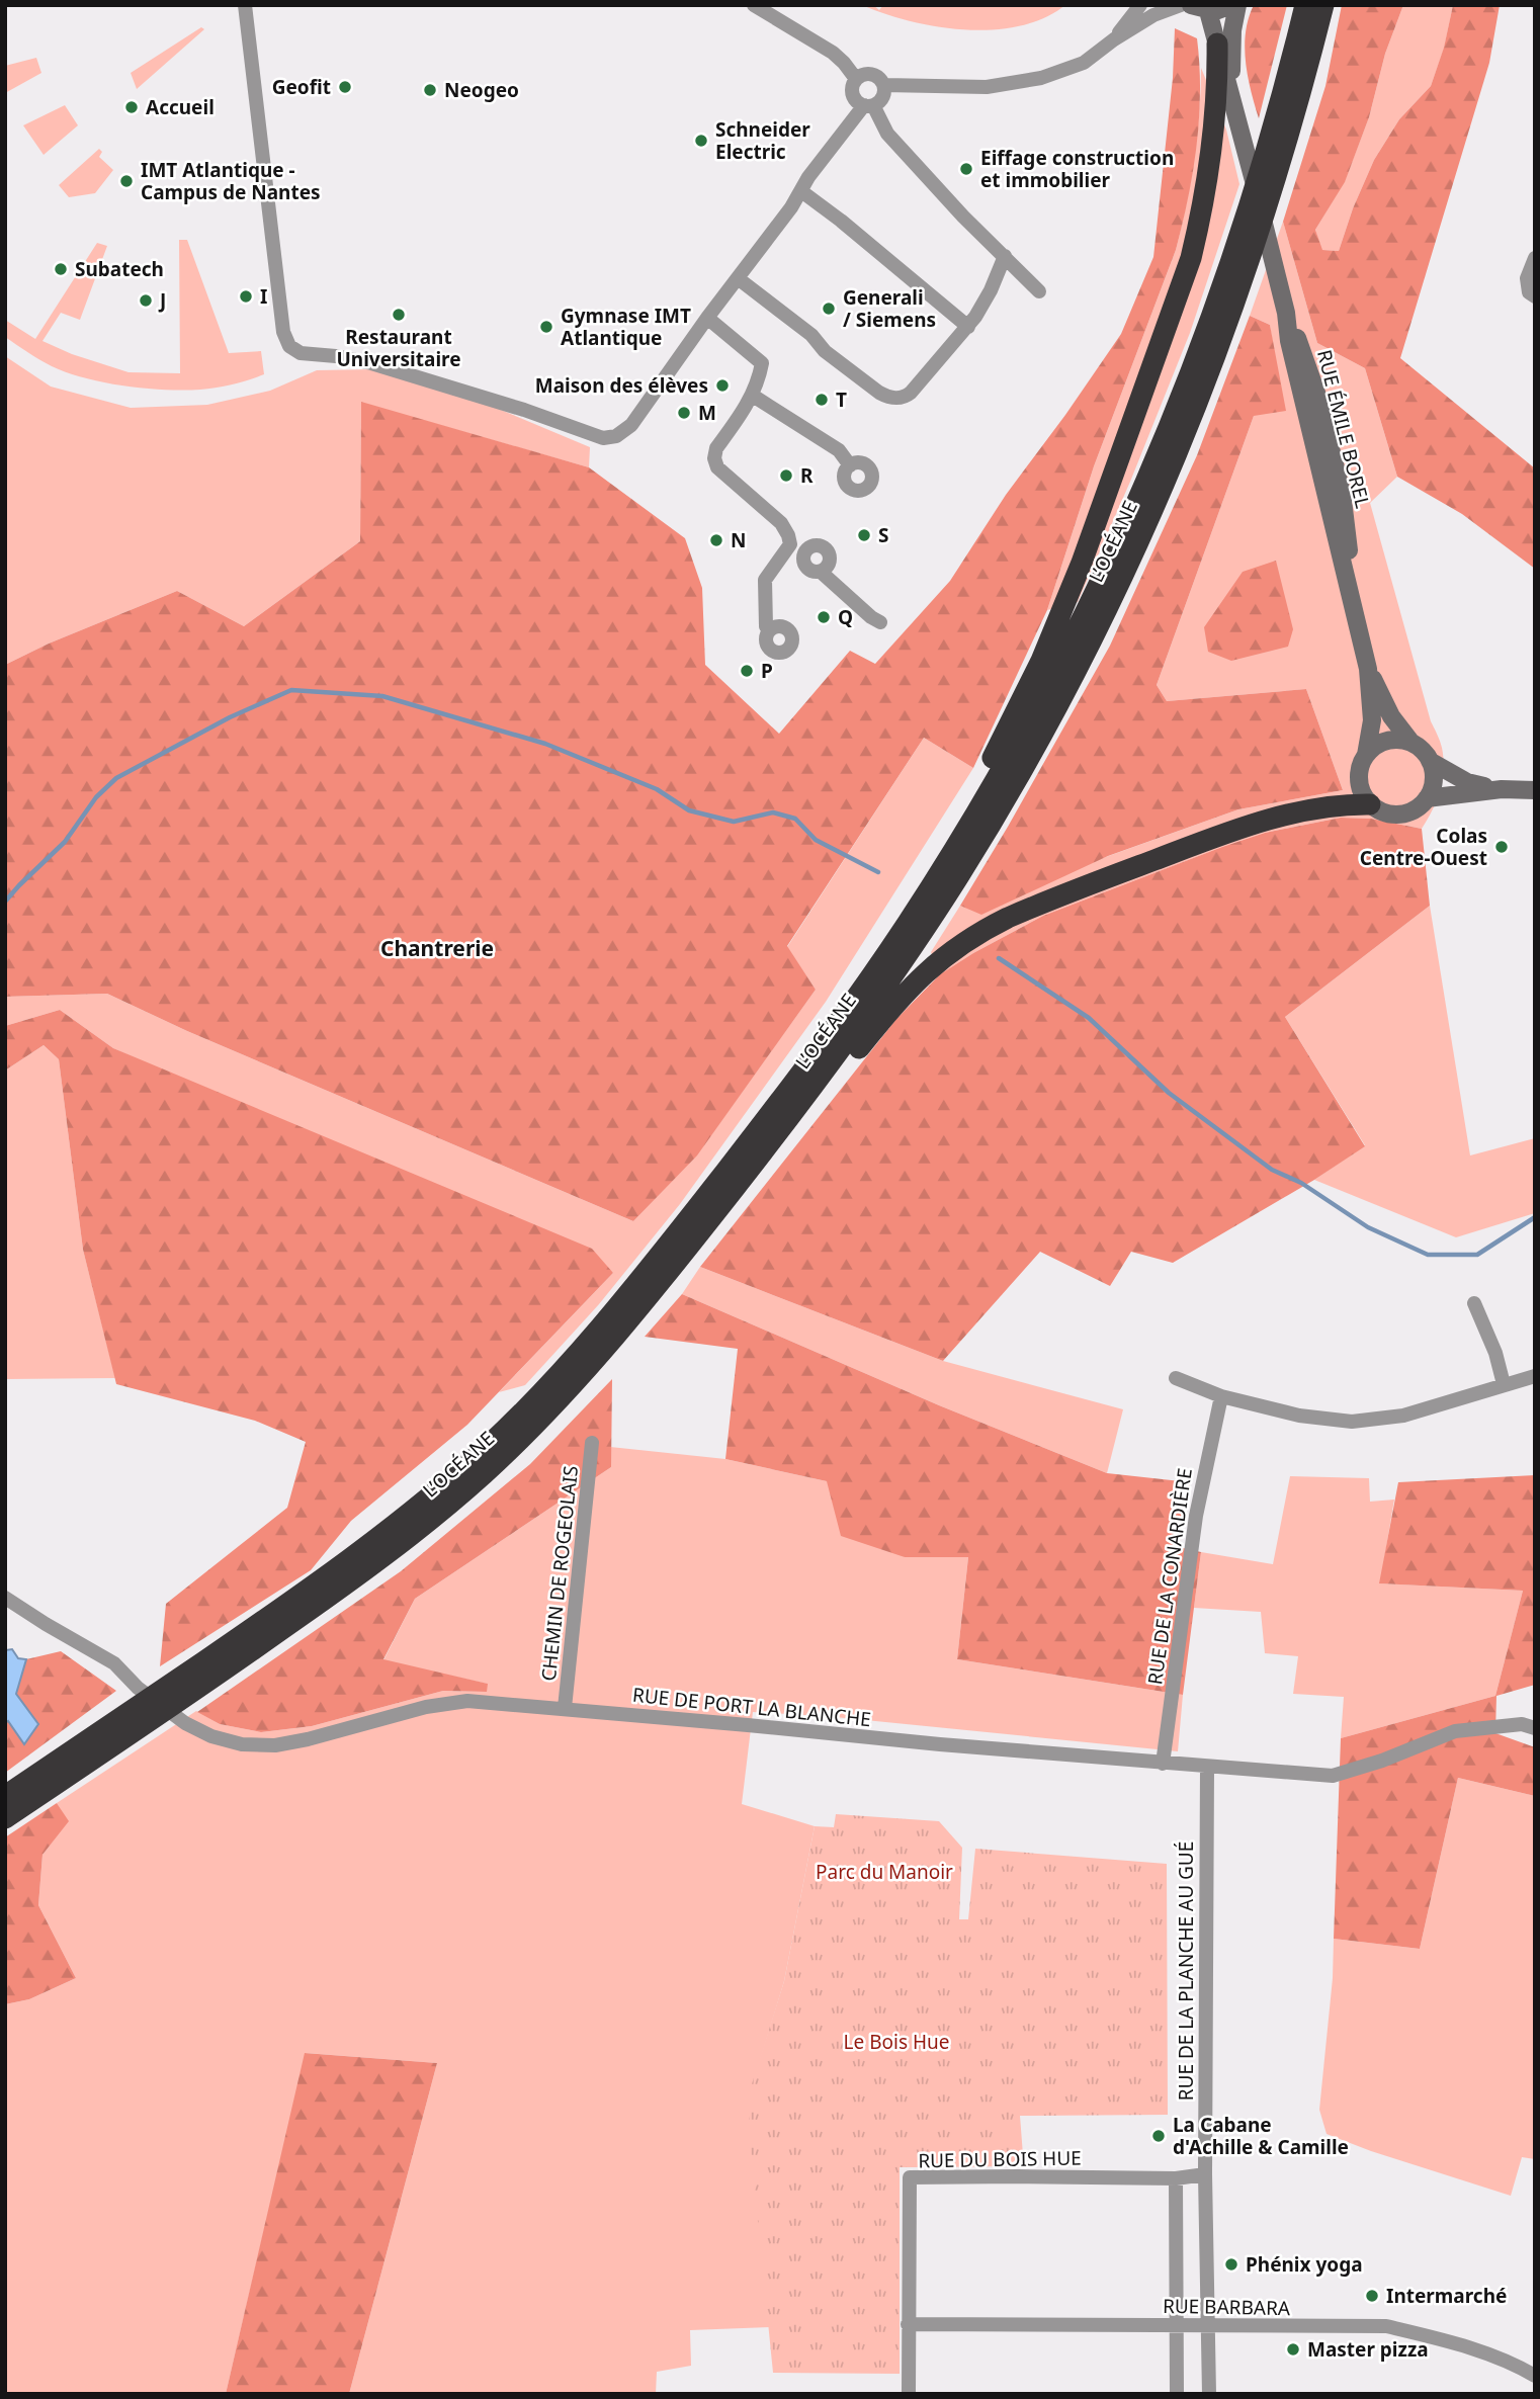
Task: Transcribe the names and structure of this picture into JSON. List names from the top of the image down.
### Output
{
  "streets": {
    "highway": ["L’OCÉANE"],
    "street": [
      "RUE ÉMILE BOREL",
      "CHEMIN DE ROGEOLAIS",
      "RUE DE LA CONARDIÈRE",
      "RUE DE PORT LA BLANCHE",
      "RUE DE LA PLANCHE AU GUÉ",
      "RUE DU BOIS HUE",
      "RUE BARBARA"
    ]
  },
  "crossings": [
    ["CHEMIN DE ROGEOLAIS", "RUE DE PORT LA BLANCHE"],
    ["RUE DE LA CONARDIÈRE", "RUE DE PORT LA BLANCHE"],
    ["RUE DE PORT LA BLANCHE", "RUE DE LA PLANCHE AU GUÉ"],
    ["RUE DE LA PLANCHE AU GUÉ", "RUE BARBARA"],
    ["RUE DU BOIS HUE", "RUE BARBARA"]
  ],
  "districts": ["Chantrerie"],
  "parks": ["Parc du Manoir", "Le Bois Hue"],
  "places": [
    "Geofit",
    "Neogeo",
    "Accueil",
    "Schneider Electric",
    "Eiffage construction et immobilier",
    "IMT Atlantique - Campus de Nantes",
    "Subatech",
    "I",
    "J",
    "Generali / Siemens",
    "Restaurant Universitaire",
    "Gymnase IMT Atlantique",
    "Maison des élèves",
    "T",
    "M",
    "R",
    "S",
    "N",
    "Q",
    "P",
    "Colas Centre-Ouest",
    "La Cabane d'Achille & Camille",
    "Phénix yoga",
    "Intermarché",
    "Master pizza"
  ]
}
